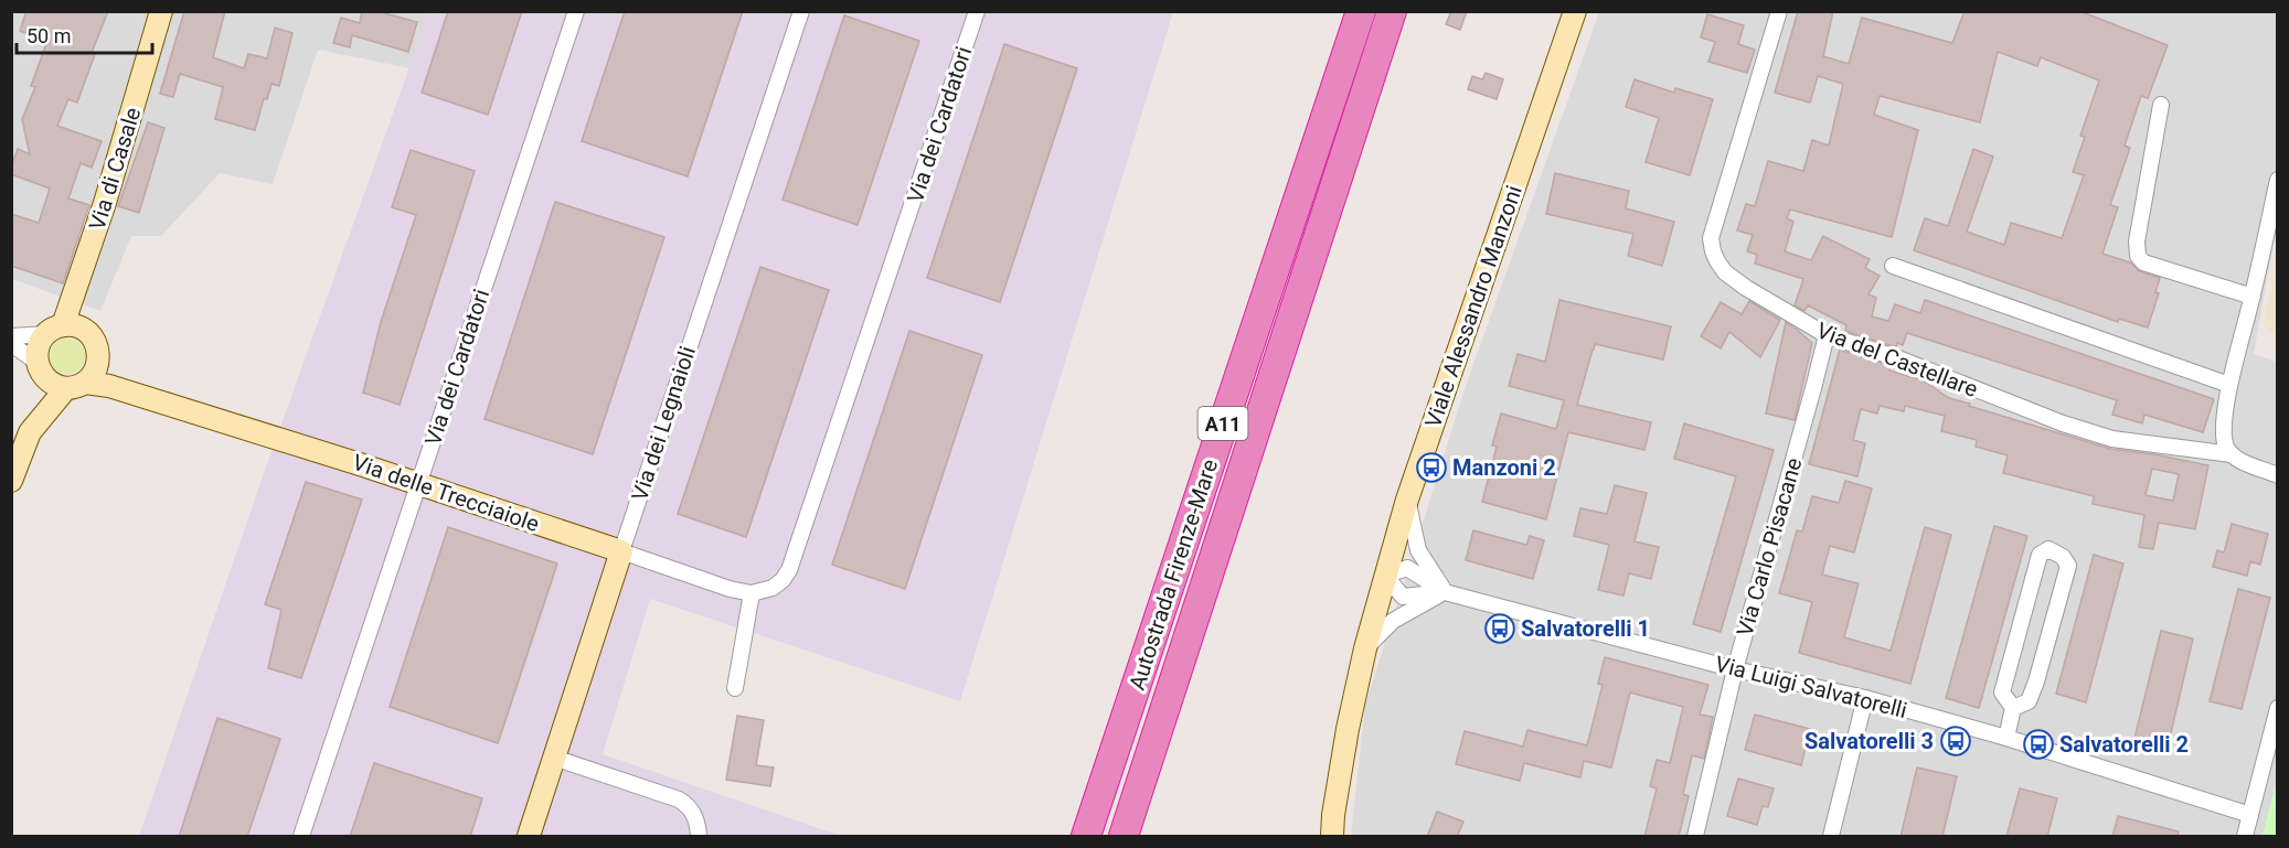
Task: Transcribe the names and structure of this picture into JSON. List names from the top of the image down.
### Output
{
  "streets": {
    "highway": ["A11", "Autostrada Firenze-Mare"],
    "street": [
      "Via dei Cardatori",
      "Via di Casale",
      "Viale Alessandro Manzoni",
      "Via del Castellare",
      "Via dei Legnaioli",
      "Via delle Trecciaiole",
      "Via Carlo Pisacane",
      "Via Luigi Salvatorelli"
    ]
  },
  "crossings": [
    ["Via dei Cardatori", "Via delle Trecciaiole"],
    ["Via di Casale", "Via delle Trecciaiole"],
    ["Viale Alessandro Manzoni", "Via Luigi Salvatorelli"],
    ["Via del Castellare", "Via Carlo Pisacane"],
    ["Via dei Legnaioli", "Via delle Trecciaiole"],
    ["Via Carlo Pisacane", "Via Luigi Salvatorelli"]
  ],
  "places": {
    "bus stop": [
      "Manzoni 2",
      "Salvatorelli 1",
      "Salvatorelli 3",
      "Salvatorelli 2"
    ]
  },
  "scale_bar": "50 m"
}
